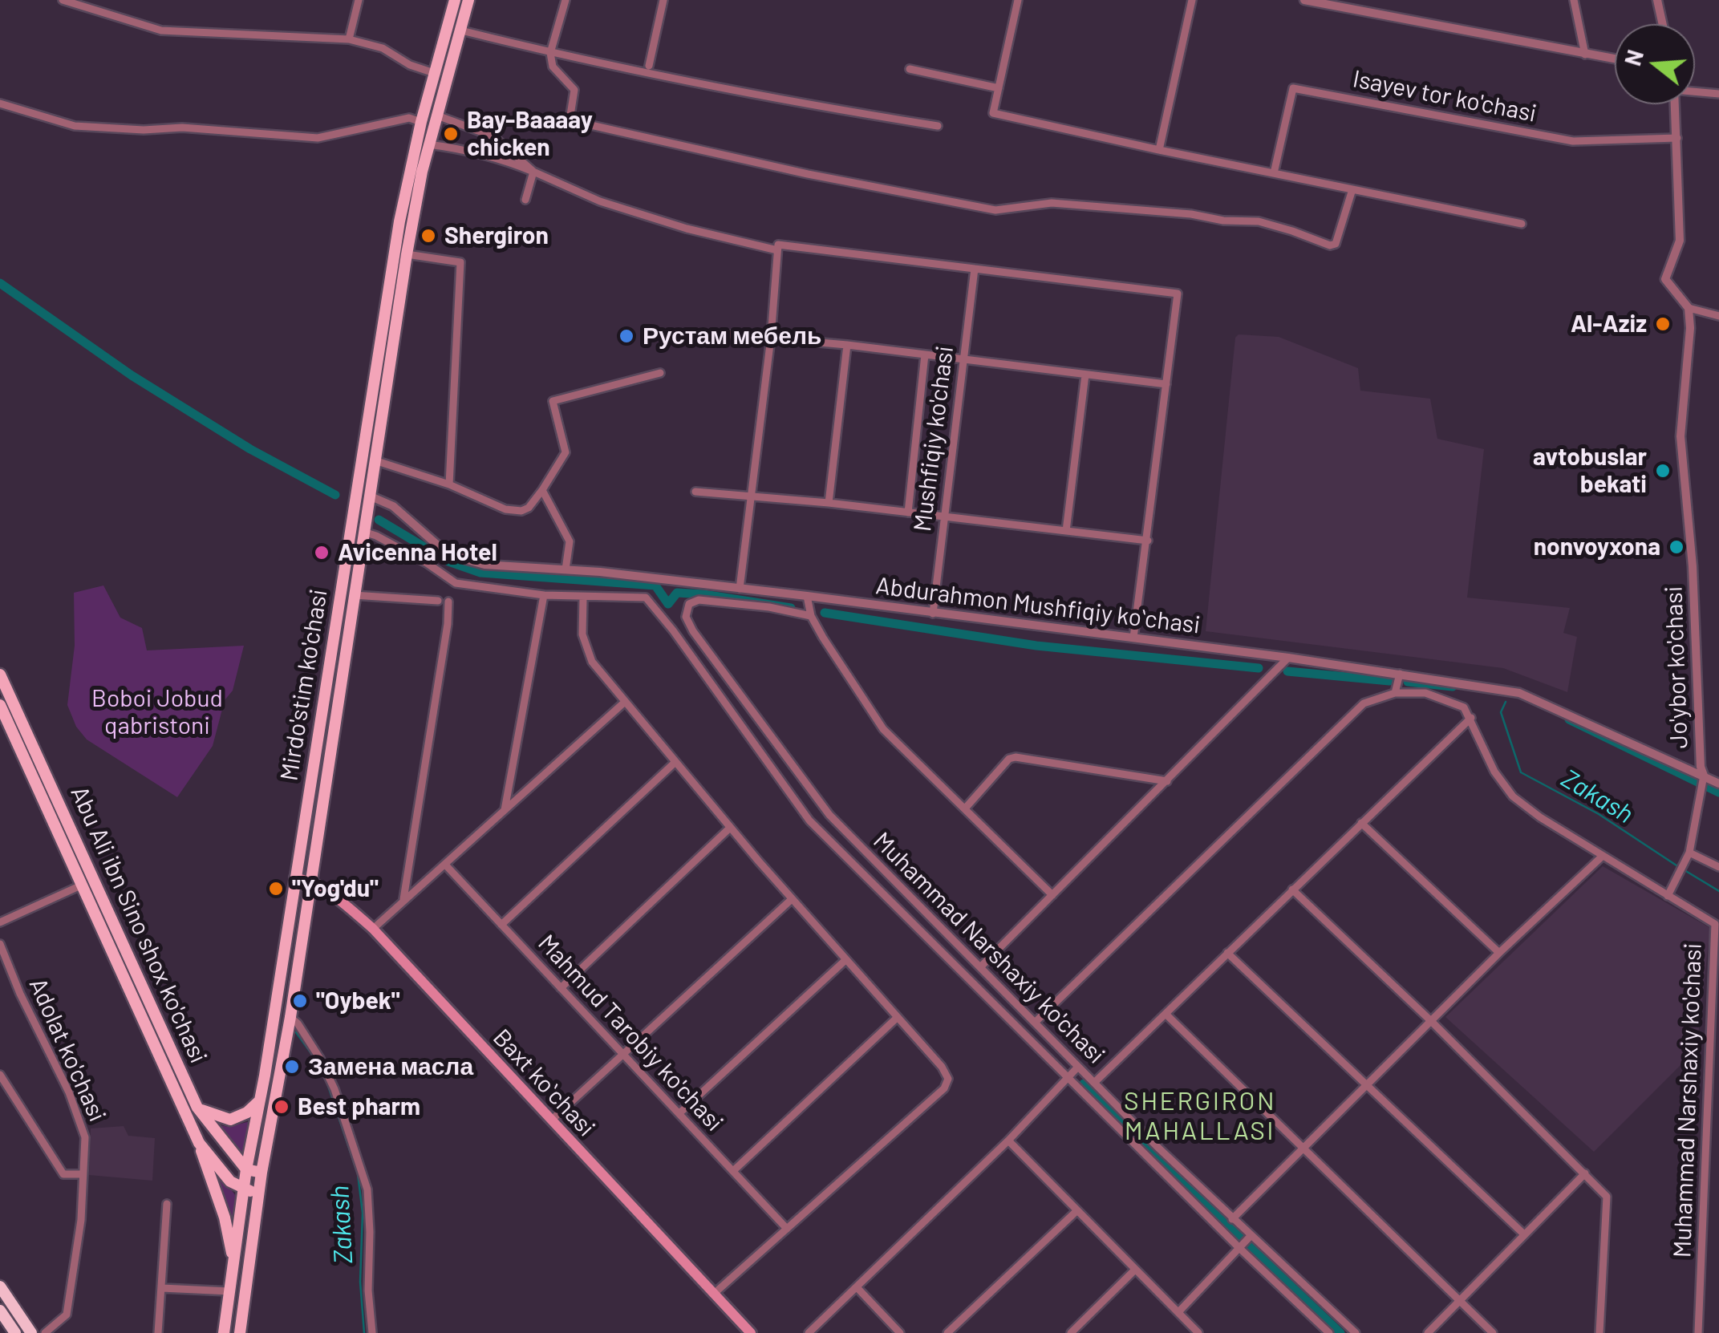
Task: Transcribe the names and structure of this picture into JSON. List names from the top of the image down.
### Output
{
  "streets": {
    "main road": ["Mirdo'stim ko'chasi", "Abu Ali ibn Sino shox ko'chasi", "Baxt koʻchasi"],
    "street": [
      "Isayev tor ko'chasi",
      "Mushfiqiy ko'chasi",
      "Abdurahmon Mushfiqiy koʻchasi",
      "Jo'ybor ko'chasi",
      "Muhammad Narshaxiy ko'chasi",
      "Mahmud Tarobiy ko'chasi",
      "Adolat ko'chasi"
    ]
  },
  "crossings": [
    ["Mushfiqiy ko'chasi", "Abdurahmon Mushfiqiy koʻchasi"],
    ["Abdurahmon Mushfiqiy koʻchasi", "Jo'ybor ko'chasi"],
    ["Abdurahmon Mushfiqiy koʻchasi", "Mirdo'stim ko'chasi"],
    ["Mirdo'stim ko'chasi", "Abu Ali ibn Sino shox ko'chasi"],
    ["Mirdo'stim ko'chasi", "Baxt koʻchasi"]
  ],
  "districts": ["SHERGIRON MAHALLASI"],
  "water": ["Zakash"],
  "parks": ["Boboi Jobud qabristoni"],
  "places": [
    "Bay-Baaaay chicken",
    "Shergiron",
    "Al-Aziz",
    "Рустам мебель",
    "avtobuslar bekati",
    "nonvoyxona",
    "Avicenna Hotel",
    "\"Yog'du\"",
    "\"Oybek\"",
    "Замена масла",
    "Best pharm"
  ],
  "north": "left"
}
